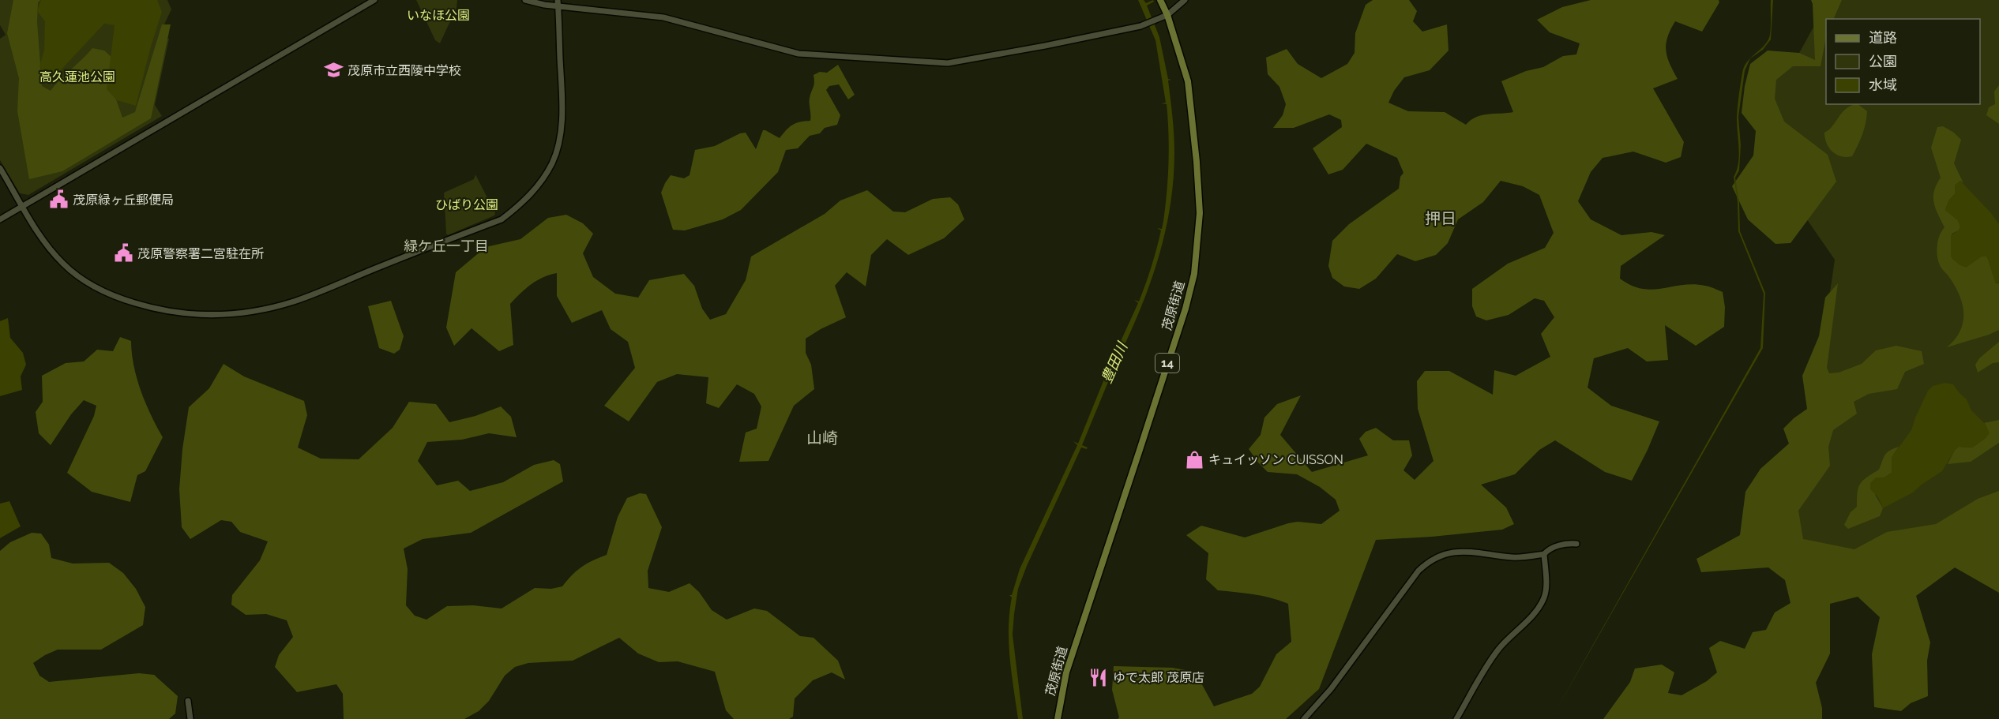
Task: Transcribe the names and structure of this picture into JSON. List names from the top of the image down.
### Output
{
  "streets": {
    "main road": ["茂原街道", "14"]
  },
  "districts": ["押日", "緑ケ丘一丁目", "山崎"],
  "water": ["豊田川"],
  "parks": ["いなほ公園", "高久蓮池公園", "ひばり公園"],
  "places": {
    "school or university": ["茂原市立西陵中学校"],
    "public building": ["茂原緑ヶ丘郵便局", "茂原警察署二宮駐在所"],
    "shop": ["キュイッソン CUISSON"],
    "restaurant": ["ゆで太郎 茂原店"]
  },
  "legend": ["道路", "公園", "水域"]
}
